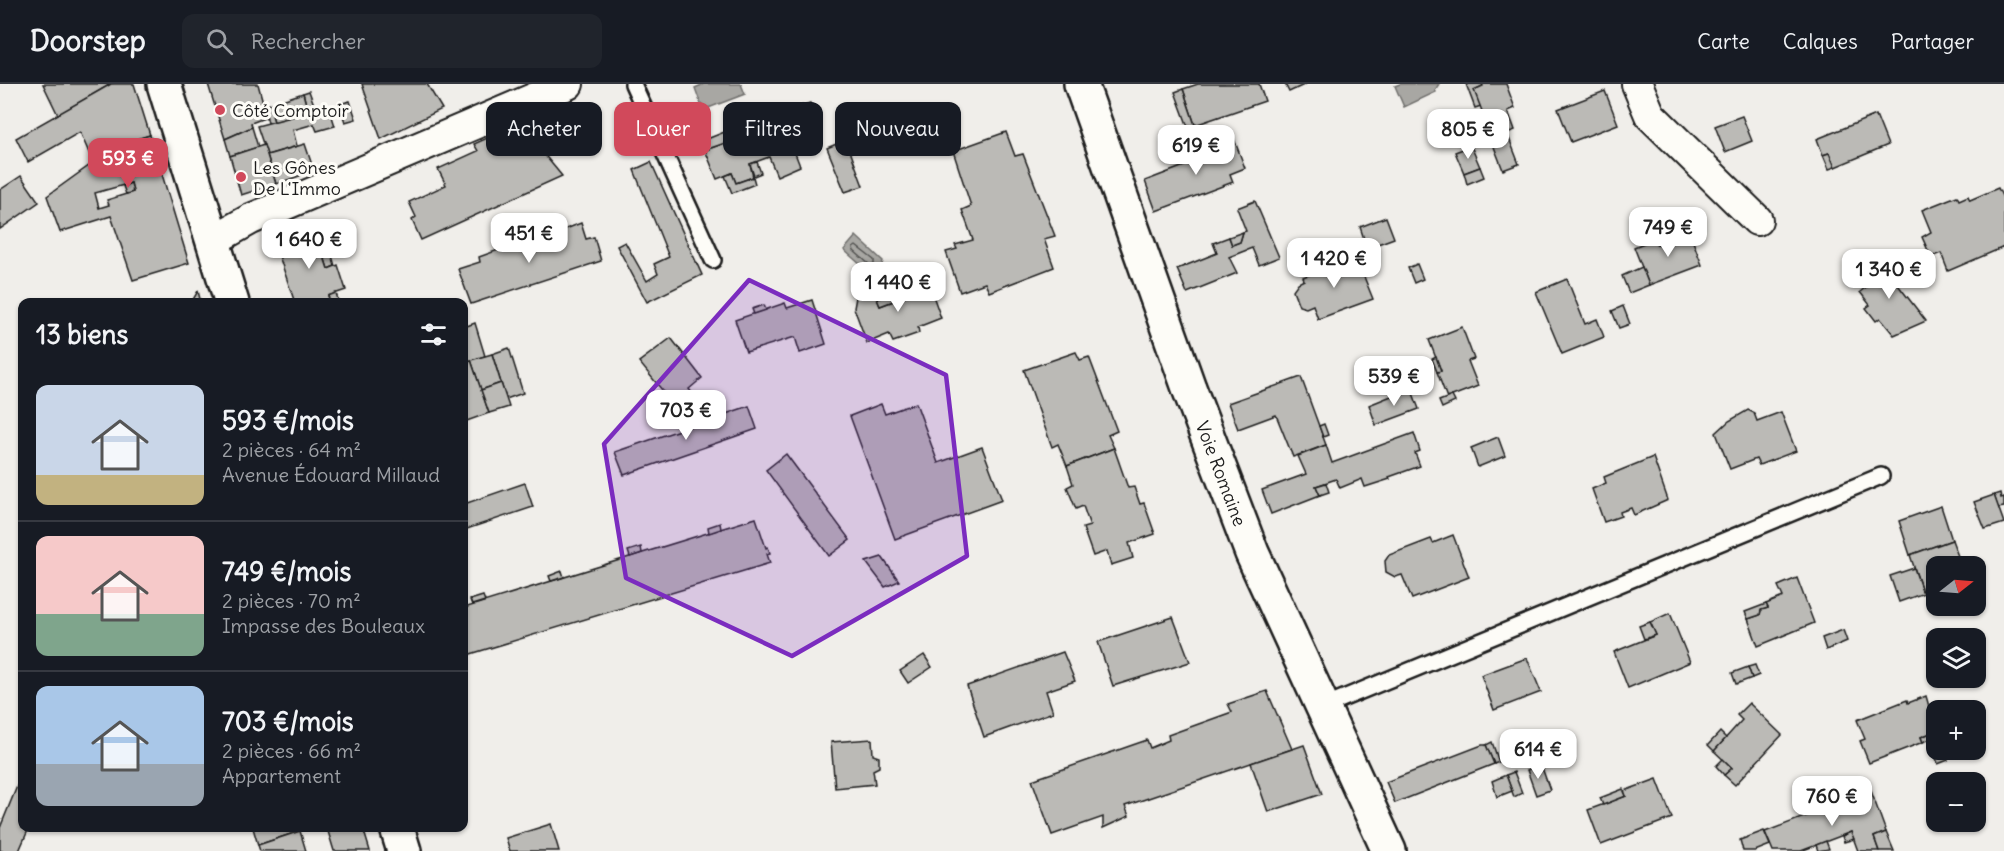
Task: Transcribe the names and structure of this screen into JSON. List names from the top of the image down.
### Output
{
  "streets": {
    "street": ["Voie Romaine"]
  },
  "places": ["Côté Comptoir", "Les Gônes De L'Immo"],
  "north": "right",
  "page": {
    "header": "Doorstep",
    "search": "Rechercher",
    "nav": ["Carte", "Calques", "Partager"],
    "chip": [
      "Acheter",
      "Louer",
      "Filtres",
      "Nouveau"
    ],
    "price": [
      "805 €",
      "619 €",
      "593 €",
      "749 €",
      "451 €",
      "1 640 €",
      "1 420 €",
      "1 340 €",
      "1 440 €",
      "539 €",
      "703 €",
      "614 €",
      "760 €"
    ],
    "heading": "13 biens",
    "list": [
      {
        "name": "593 €/mois",
        "note": "2 pièces · 64 m² · Avenue Édouard Millaud"
      },
      {
        "name": "749 €/mois",
        "note": "2 pièces · 70 m² · Impasse des Bouleaux"
      },
      {
        "name": "703 €/mois",
        "note": "2 pièces · 66 m² · Appartement"
      }
    ],
    "map_buttons": ["+", "−"]
  }
}
